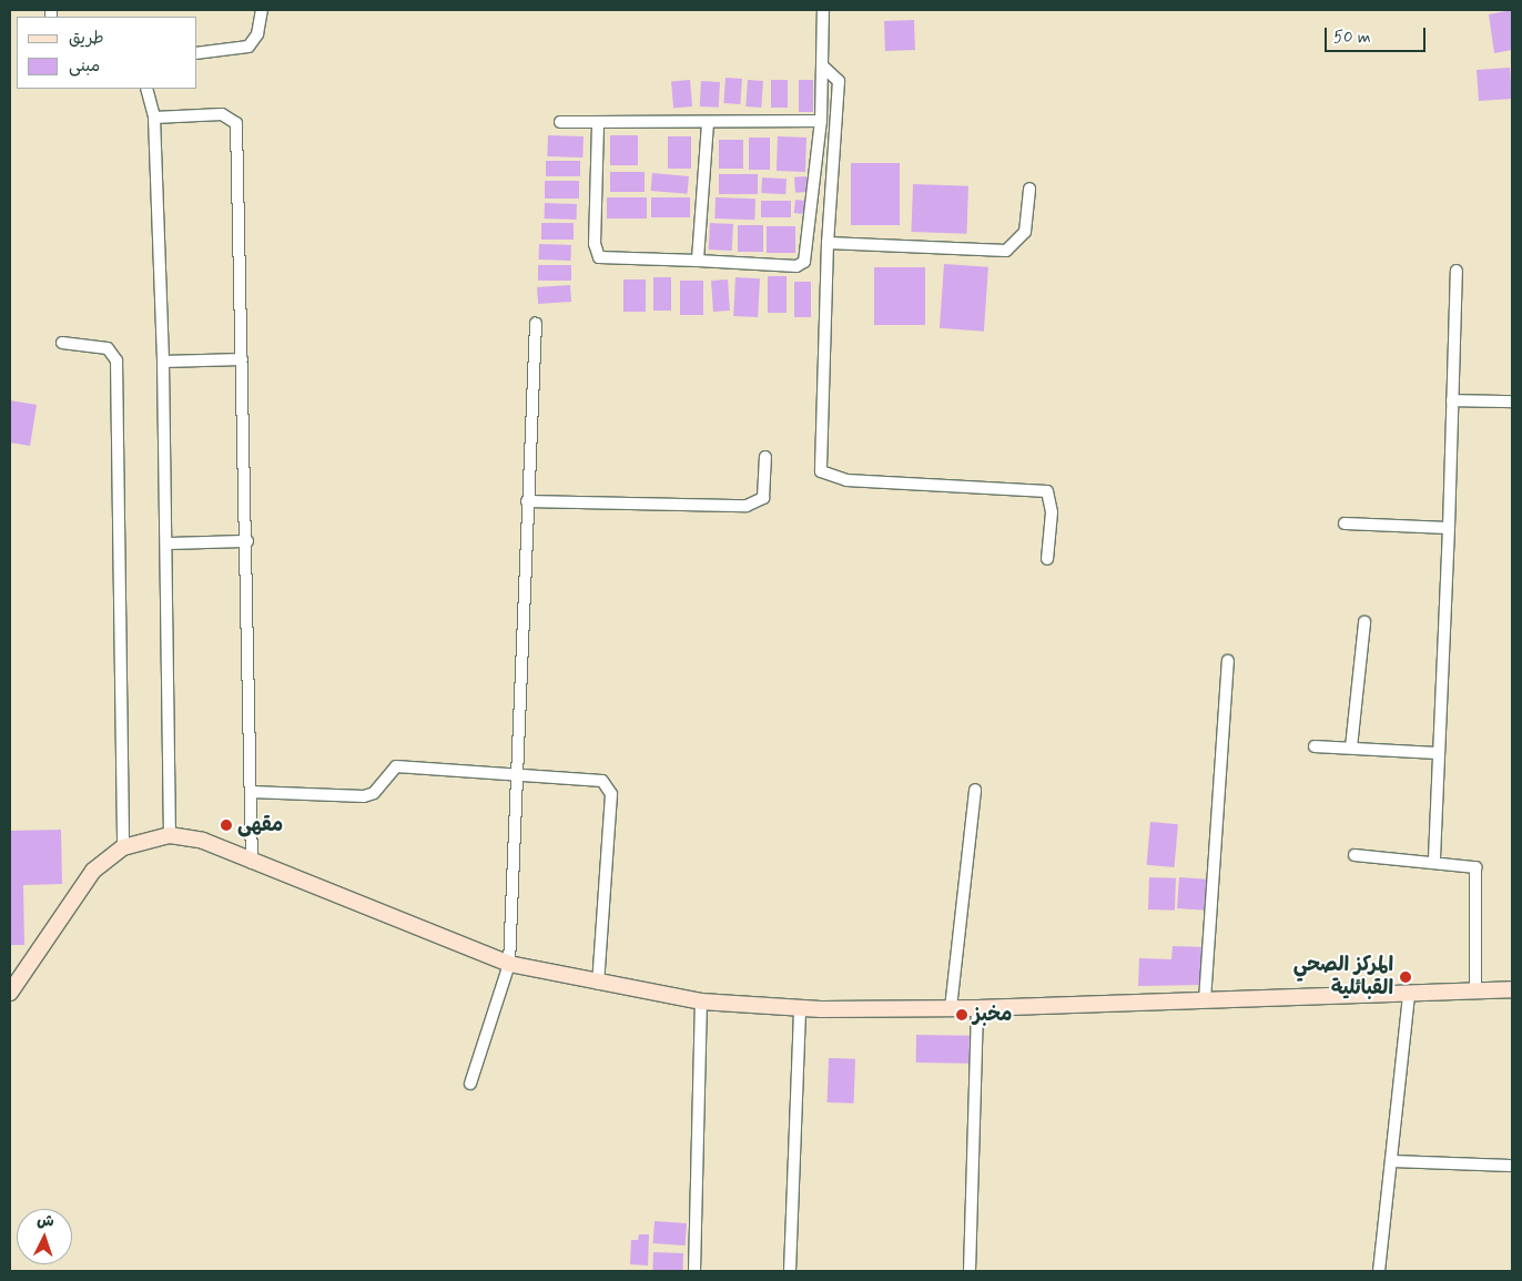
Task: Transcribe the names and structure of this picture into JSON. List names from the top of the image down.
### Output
{
  "places": ["مقهى", "المركز الصحي القبائلية", "مخبز"],
  "legend": ["طريق", "مبنى"],
  "scale_bar": "50 m",
  "north": "top"
}
